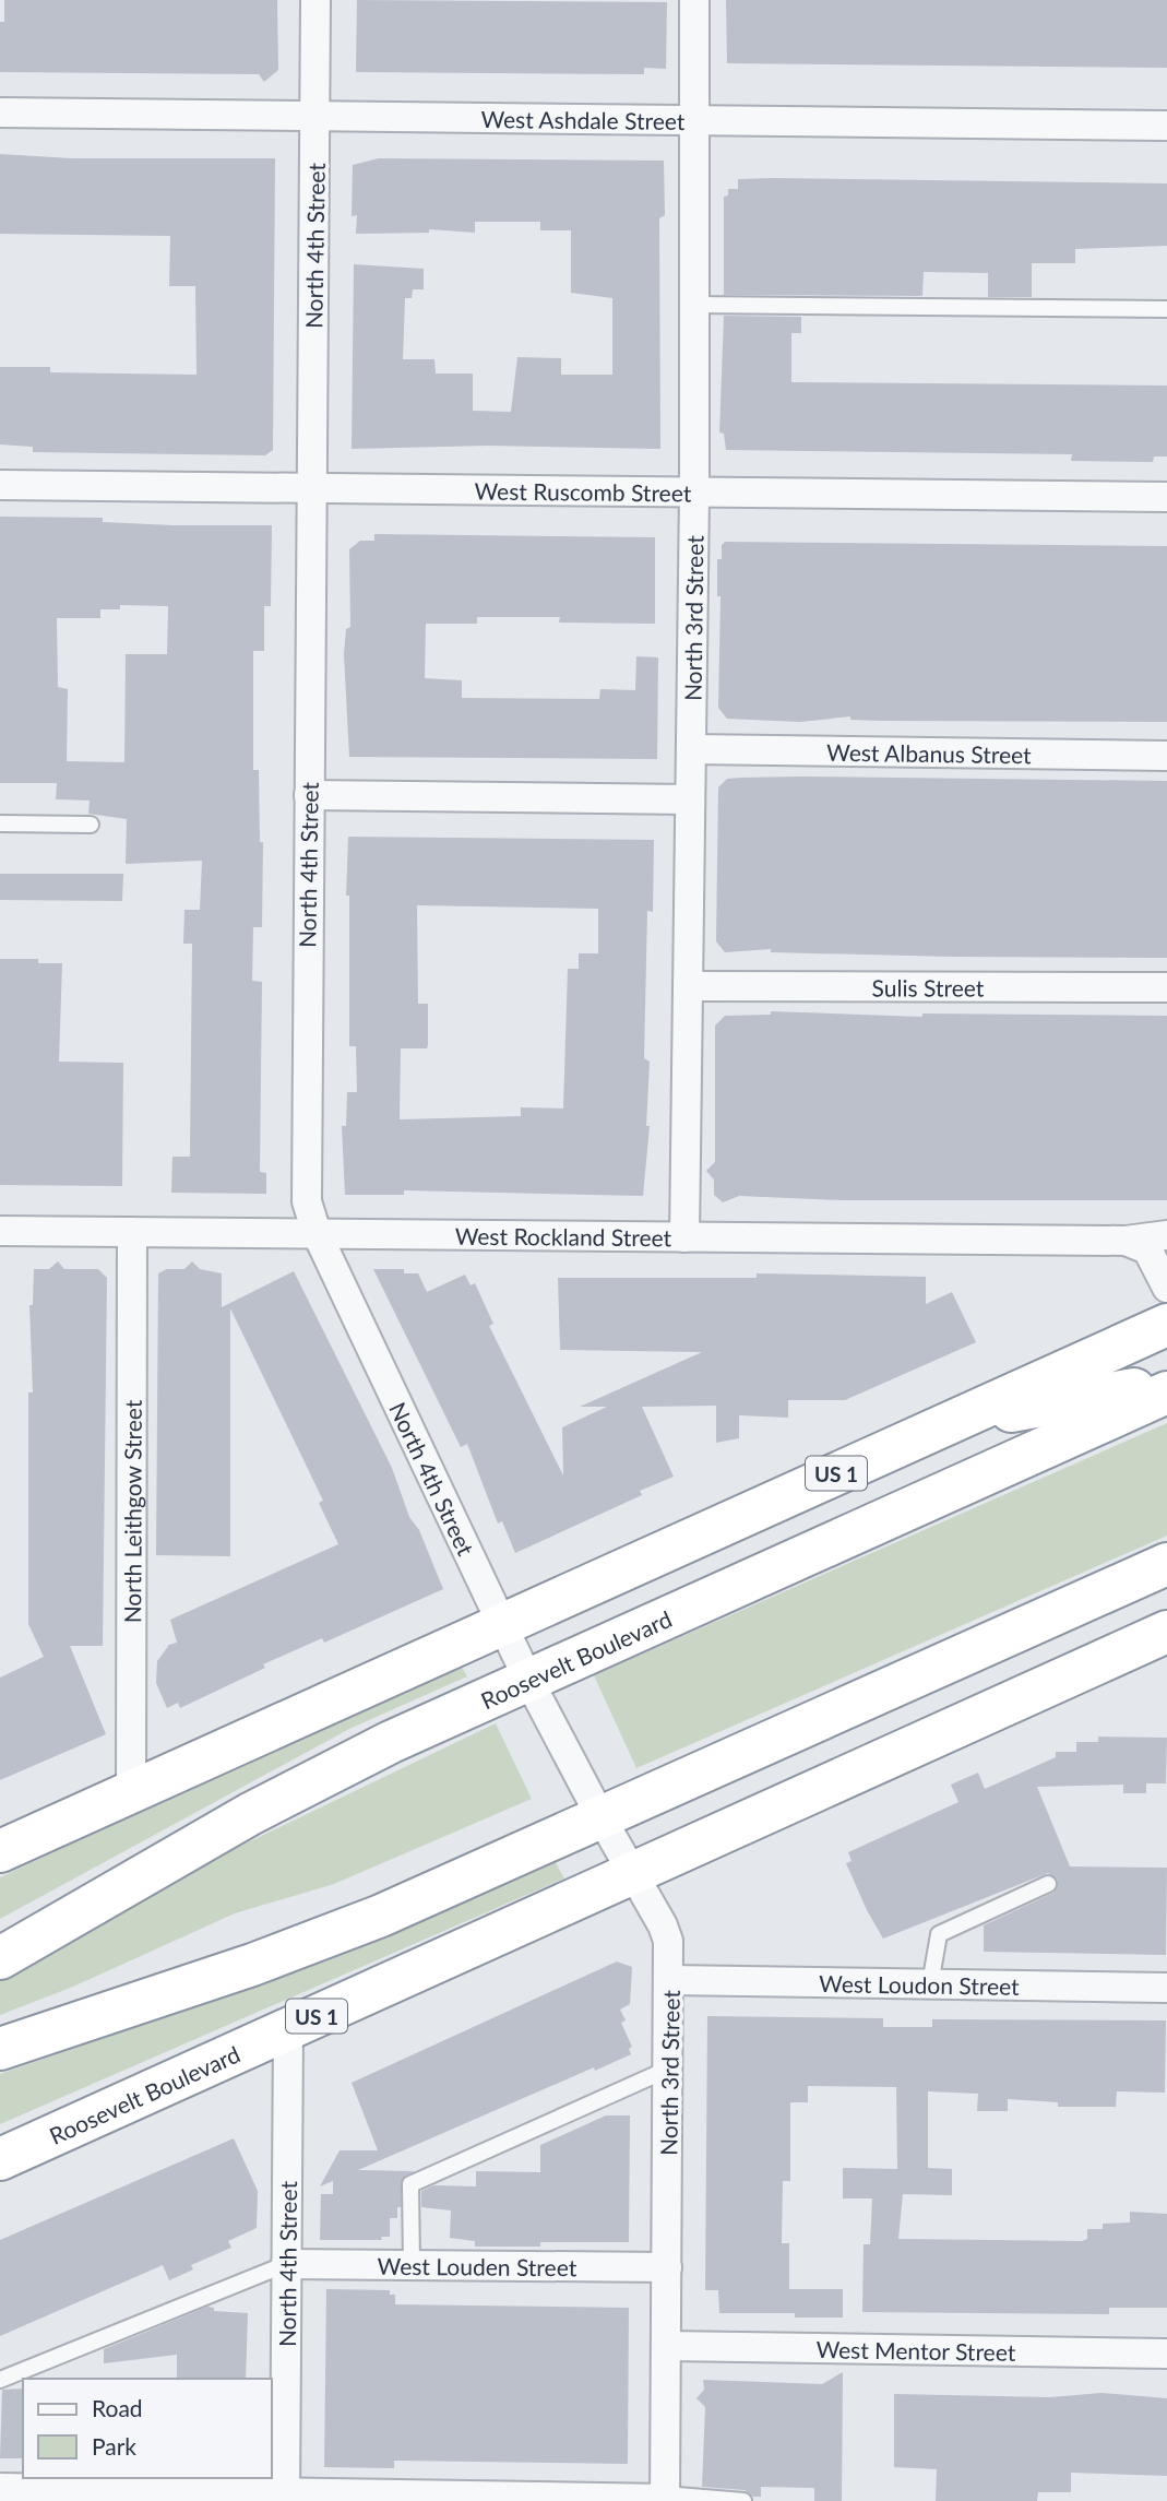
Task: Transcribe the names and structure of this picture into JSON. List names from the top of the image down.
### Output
{
  "streets": {
    "highway": ["US 1", "Roosevelt Boulevard"],
    "street": [
      "West Ashdale Street",
      "North 4th Street",
      "West Ruscomb Street",
      "North 3rd Street",
      "West Albanus Street",
      "Sulis Street",
      "West Rockland Street",
      "North Leithgow Street",
      "West Loudon Street",
      "West Louden Street",
      "West Mentor Street"
    ]
  },
  "crossings": [
    ["West Ashdale Street", "North 4th Street"],
    ["West Ashdale Street", "North 3rd Street"],
    ["North 4th Street", "West Ruscomb Street"],
    ["North 4th Street", "North 3rd Street"],
    ["North 4th Street", "West Rockland Street"],
    ["North 4th Street", "US 1"],
    ["North 4th Street", "Roosevelt Boulevard"],
    ["North 4th Street", "West Louden Street"],
    ["West Ruscomb Street", "North 3rd Street"],
    ["North 3rd Street", "West Albanus Street"],
    ["North 3rd Street", "Sulis Street"],
    ["North 3rd Street", "West Rockland Street"],
    ["North 3rd Street", "Roosevelt Boulevard"],
    ["North 3rd Street", "West Loudon Street"],
    ["North 3rd Street", "West Louden Street"],
    ["North 3rd Street", "West Mentor Street"],
    ["West Rockland Street", "North Leithgow Street"],
    ["US 1", "North Leithgow Street"]
  ],
  "legend": ["Road", "Park"]
}
